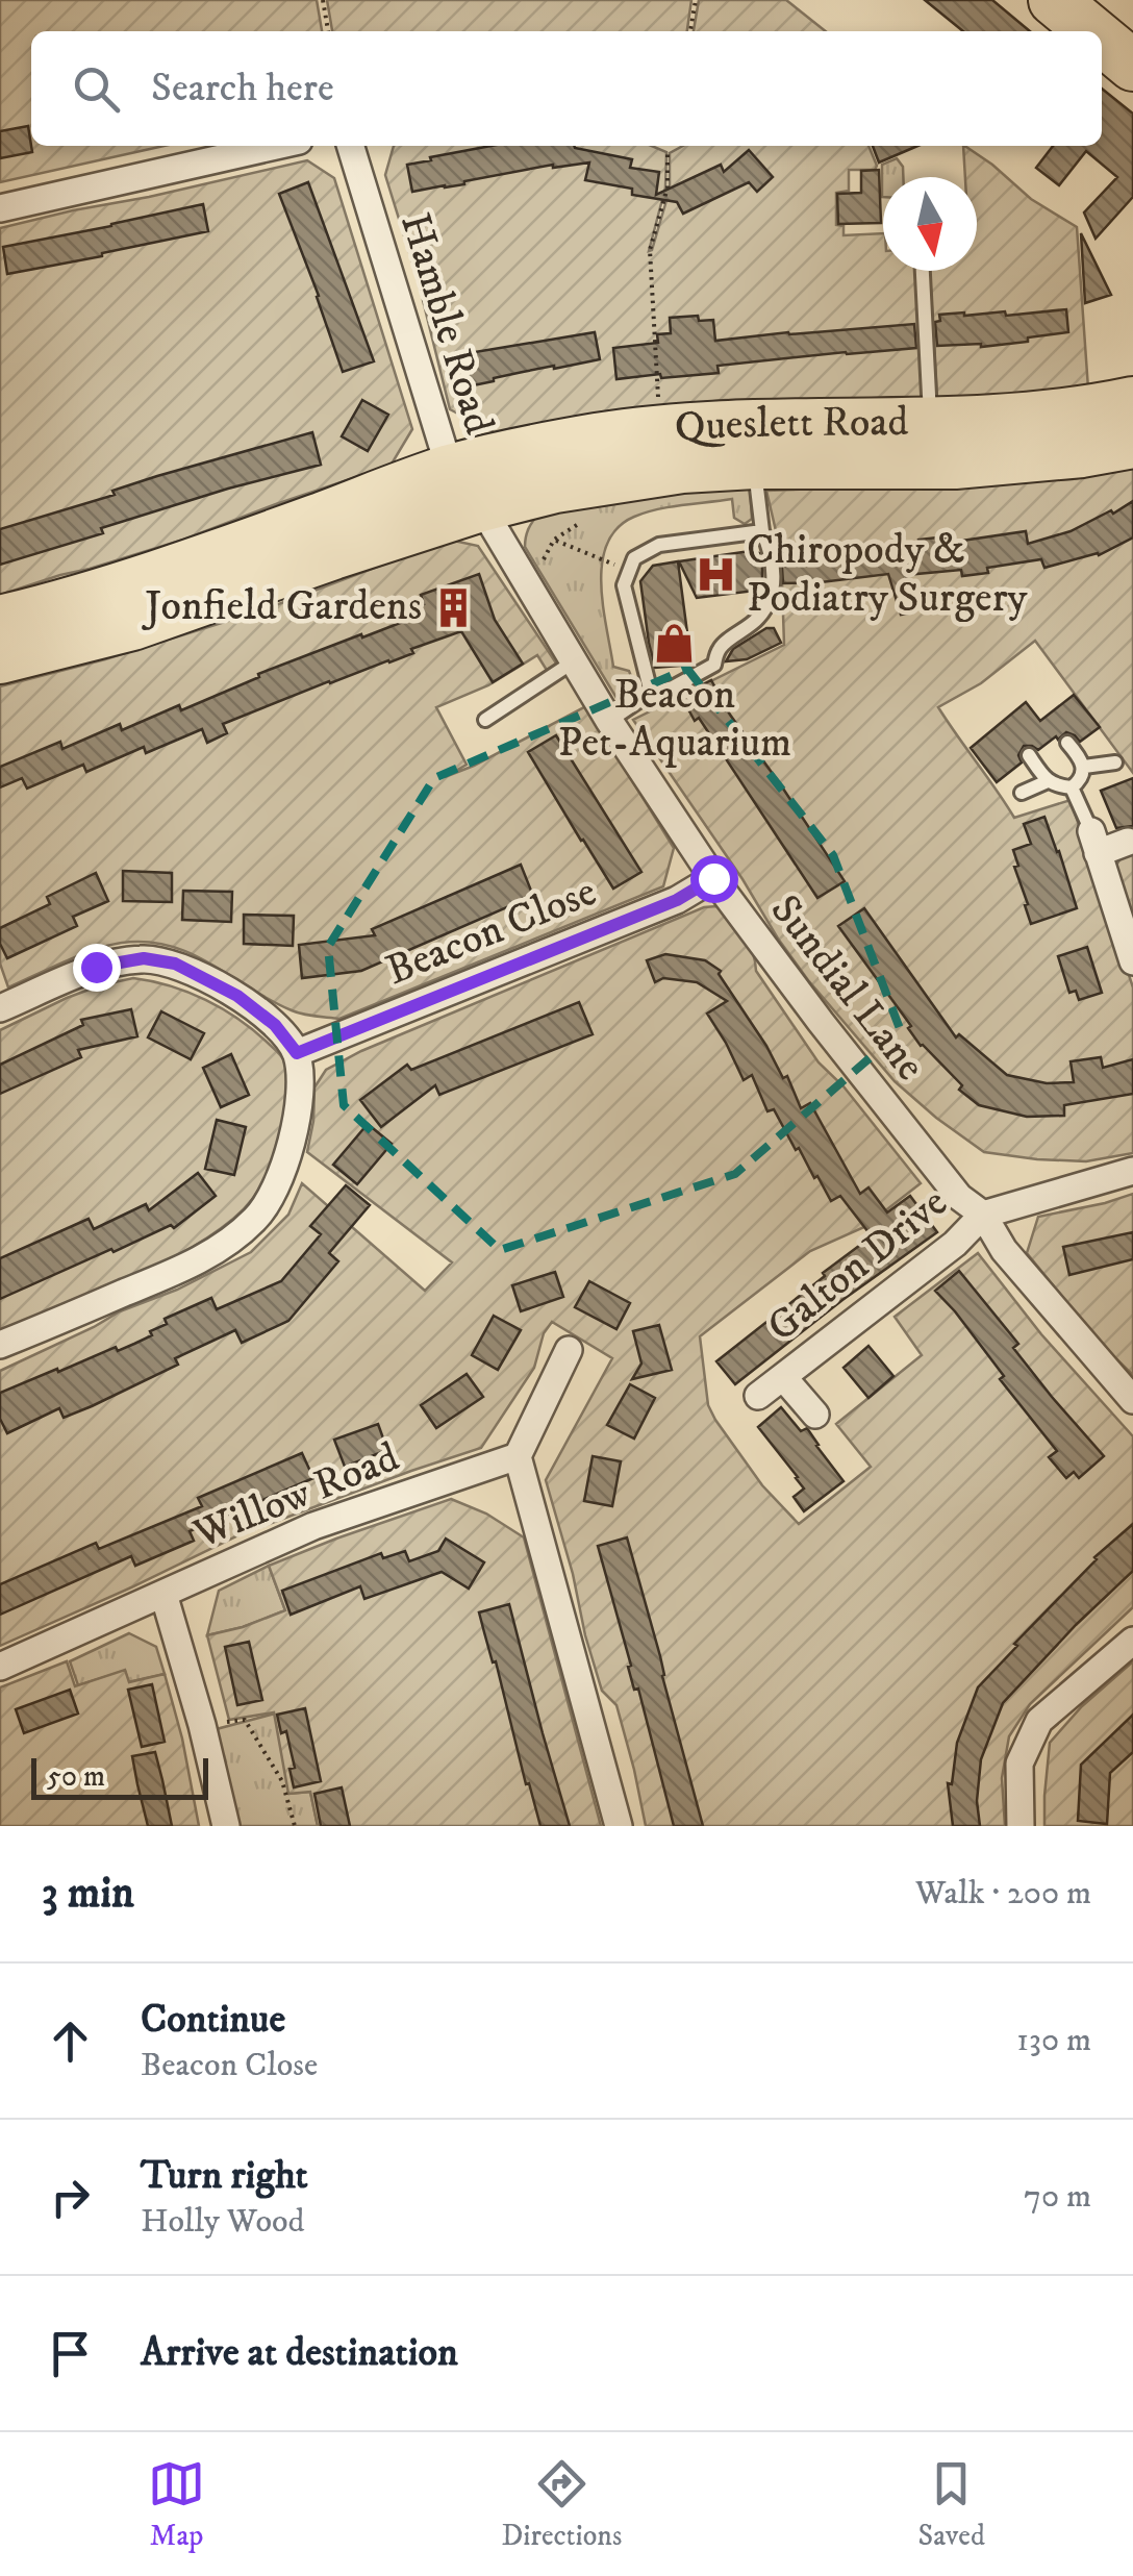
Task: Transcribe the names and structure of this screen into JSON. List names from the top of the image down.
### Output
{
  "streets": {
    "highway": ["Queslett Road"],
    "street": [
      "Hamble Road",
      "Beacon Close",
      "Sundial Lane",
      "Galton Drive",
      "Willow Road"
    ]
  },
  "crossings": [
    ["Hamble Road", "Queslett Road"],
    ["Hamble Road", "Sundial Lane"],
    ["Queslett Road", "Sundial Lane"],
    ["Beacon Close", "Sundial Lane"],
    ["Sundial Lane", "Galton Drive"]
  ],
  "places": {
    "hospital": ["Chiropody & Podiatry Surgery"],
    "building": ["Jonfield Gardens"],
    "shop": ["Beacon Pet-Aquarium"]
  },
  "scale_bar": "50 m",
  "north": "bottom",
  "page": {
    "search": "Search here",
    "scale": "50 m",
    "heading": ["3 min", "Walk · 200 m"],
    "list": [
      ["Continue", "Beacon Close", "130 m"],
      ["Turn right", "Holly Wood", "70 m"],
      "Arrive at destination"
    ],
    "nav": ["Map", "Directions", "Saved"]
  }
}
